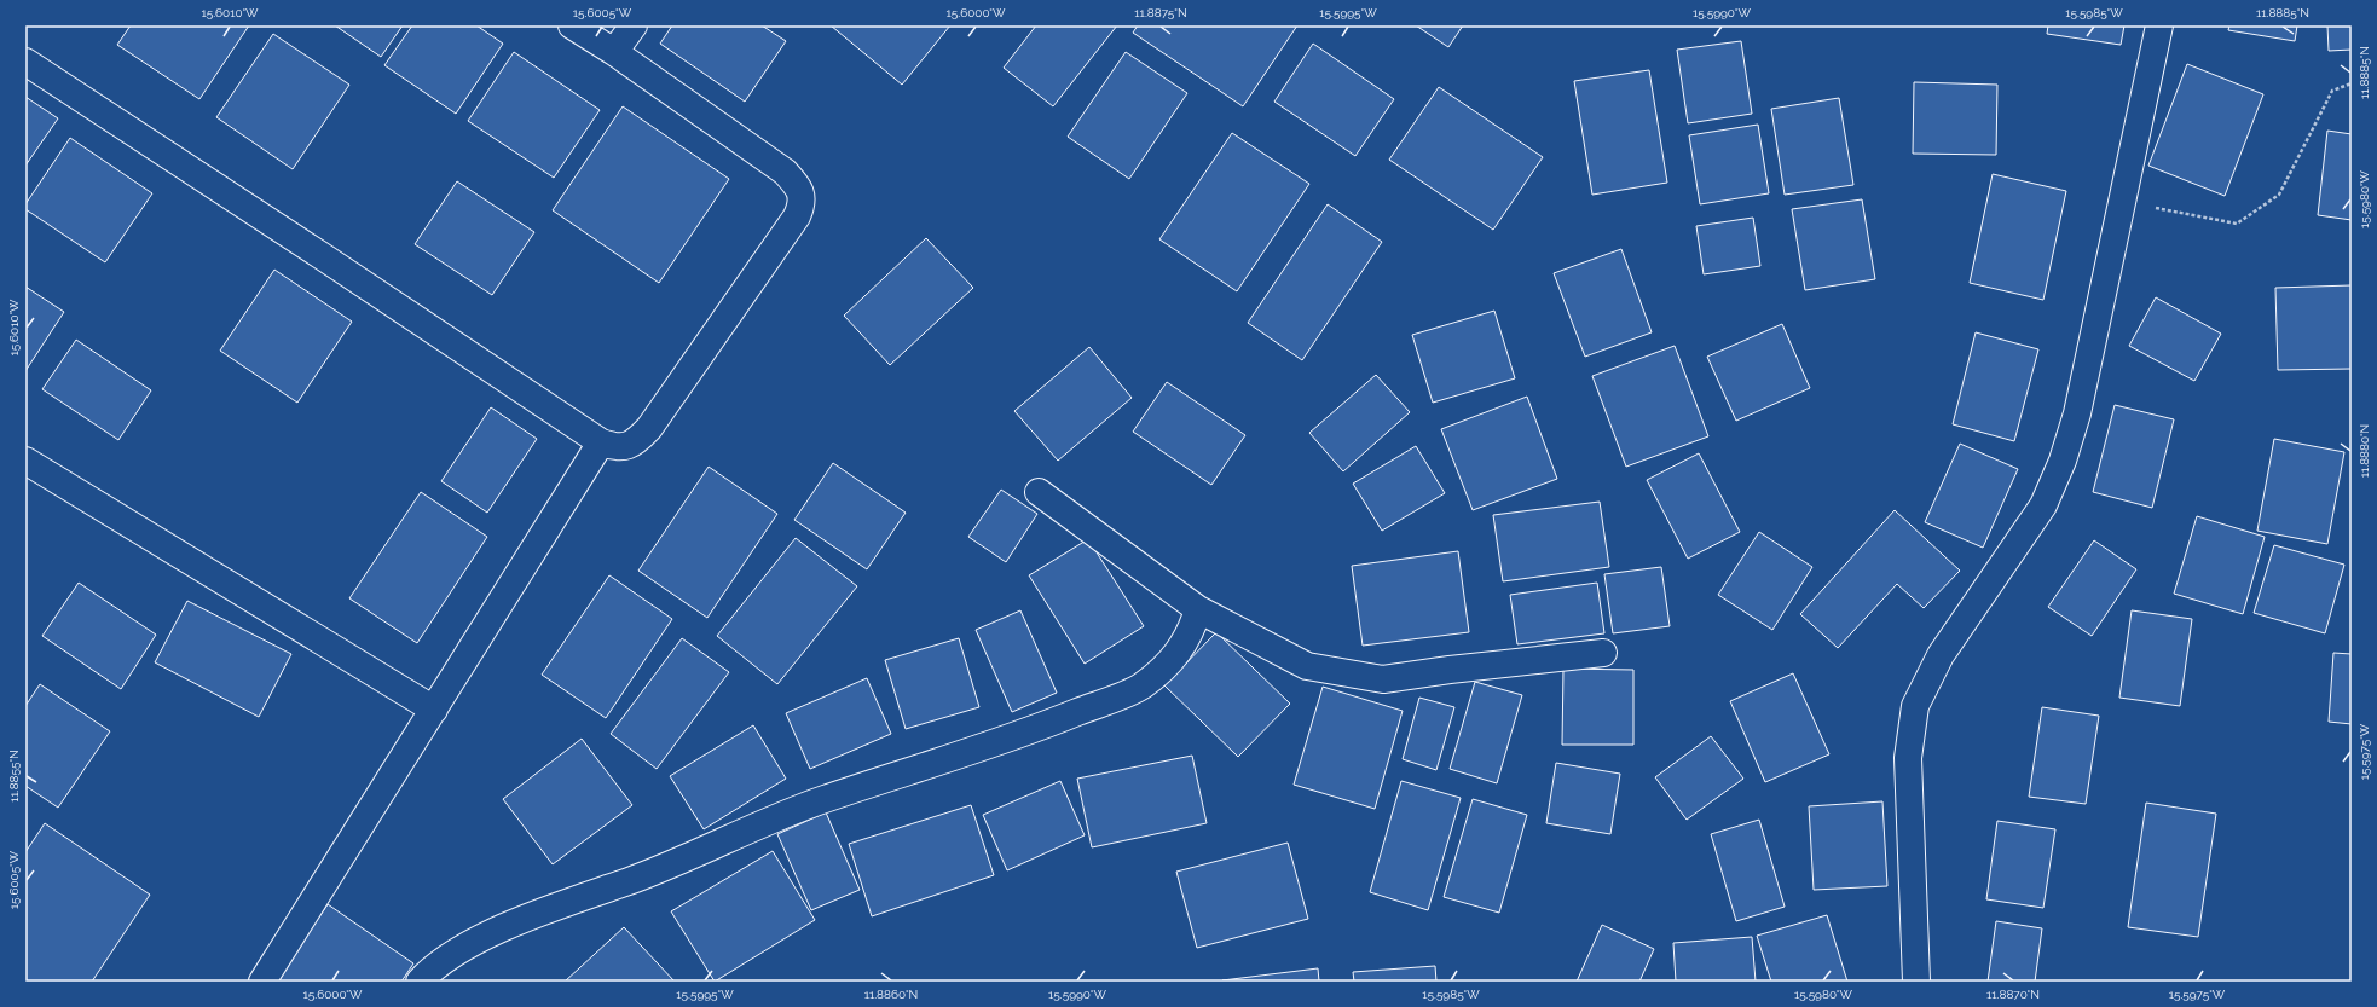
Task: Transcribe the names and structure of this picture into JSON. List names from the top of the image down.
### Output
{
  "coordinates": [
    "15.6010°W",
    "15.6005°W",
    "15.6000°W",
    "11.8875°N",
    "15.5995°W",
    "15.5990°W",
    "15.5985°W",
    "11.8885°N",
    "15.5980°W",
    "11.8880°N",
    "15.5975°W",
    "11.8855°N",
    "11.8860°N",
    "11.8870°N"
  ]
}
